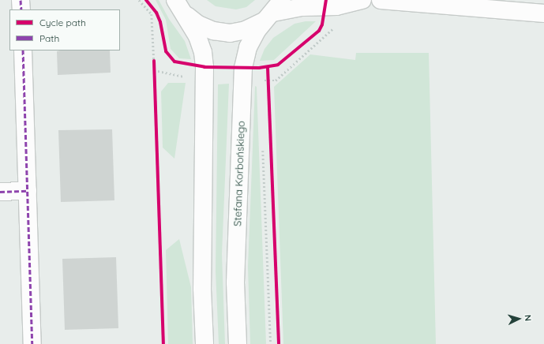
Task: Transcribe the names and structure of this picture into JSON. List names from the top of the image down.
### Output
{
  "streets": {
    "street": ["Stefana Korbońskiego"]
  },
  "legend": ["Cycle path", "Path"],
  "north": "right"
}
